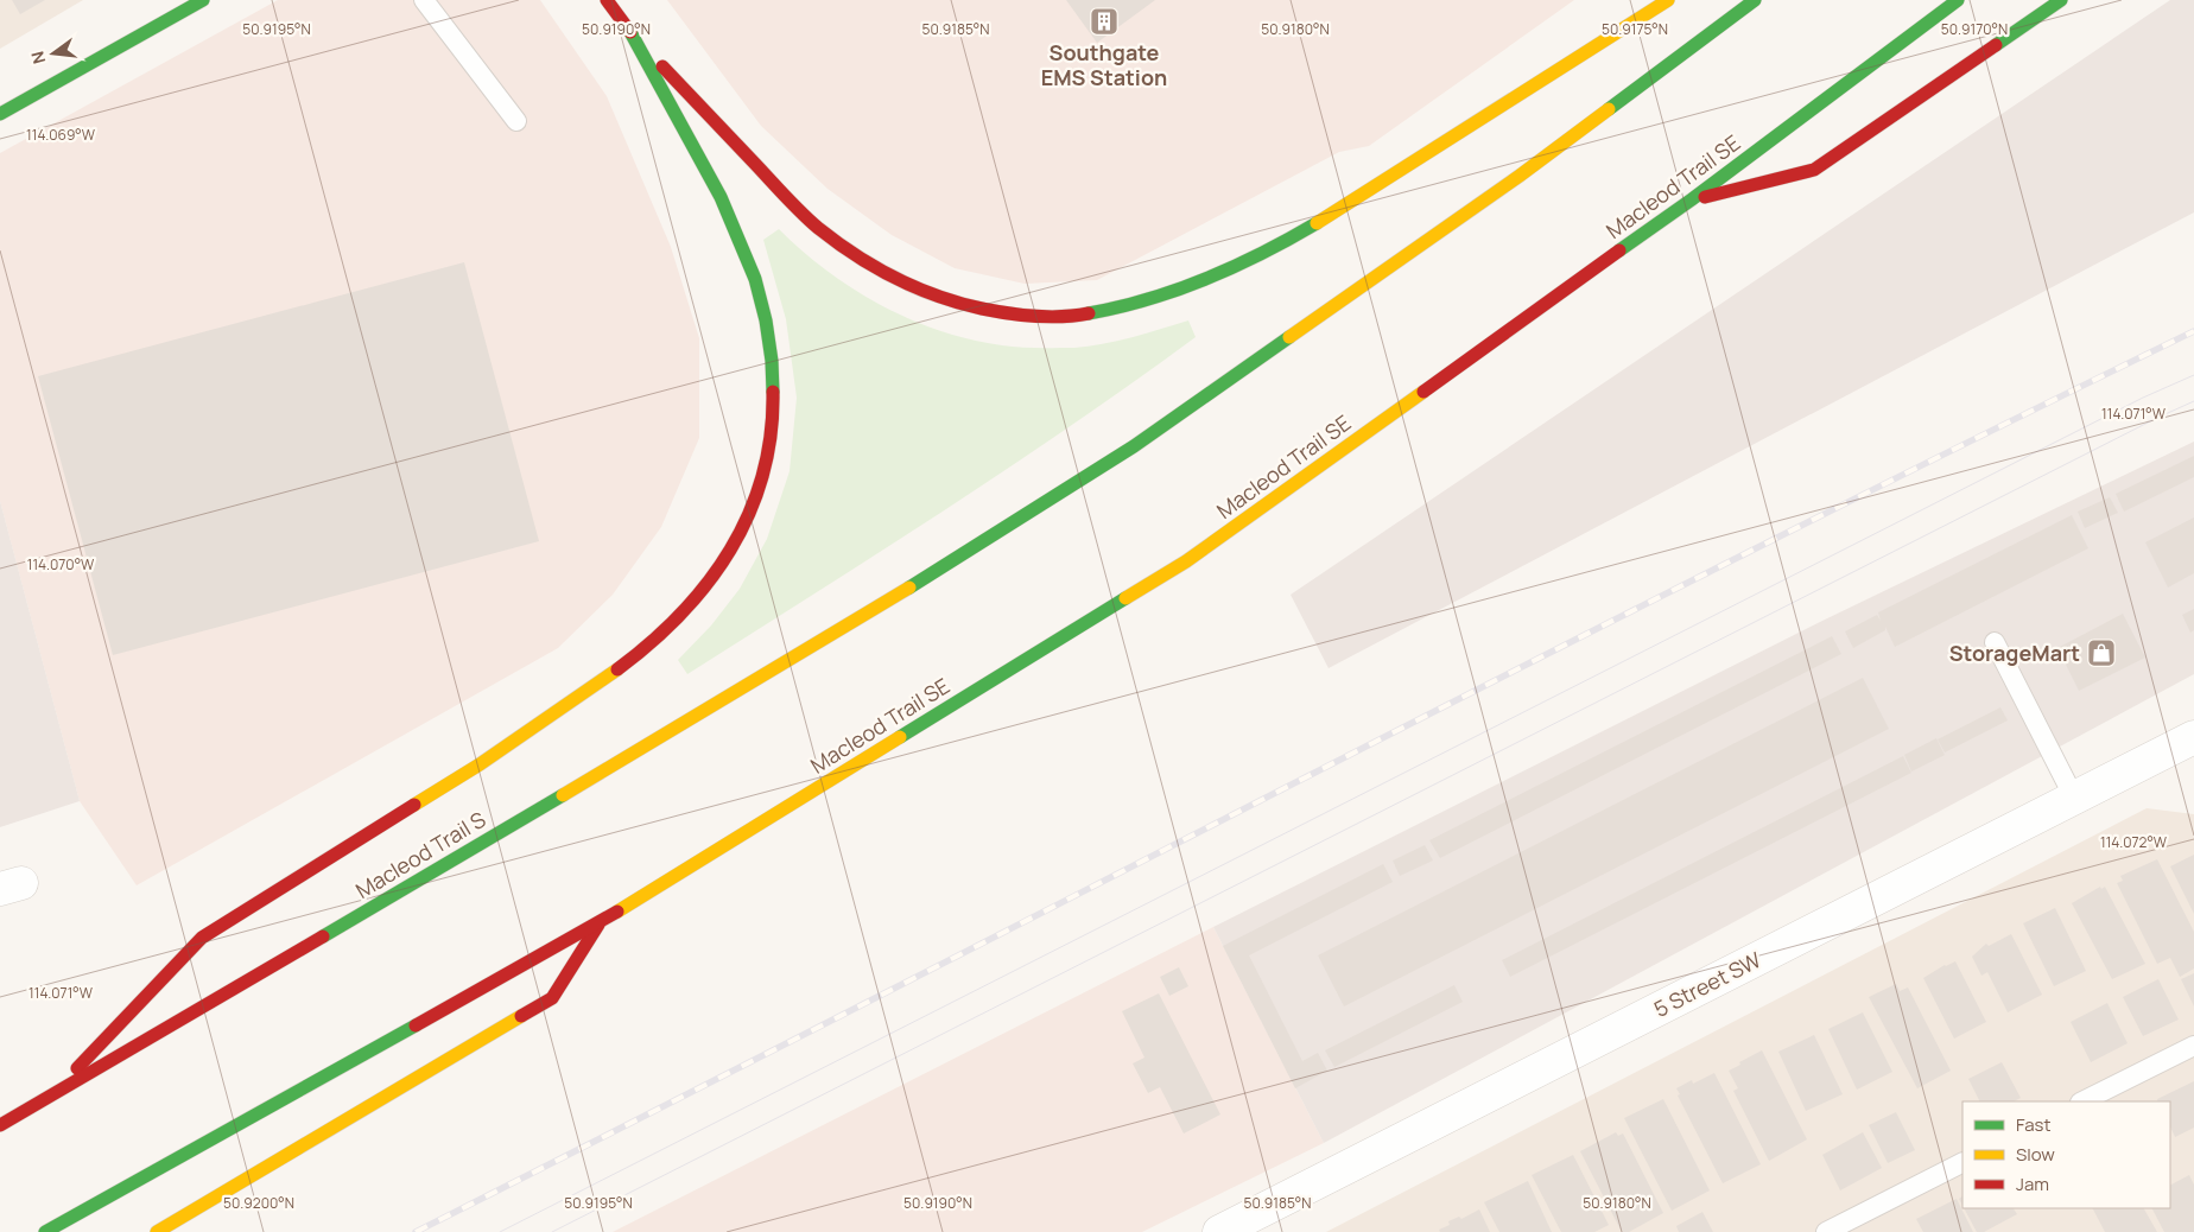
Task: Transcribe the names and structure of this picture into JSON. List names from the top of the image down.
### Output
{
  "streets": {
    "main road": ["Macleod Trail SE", "Macleod Trail S"],
    "street": ["5 Street SW"]
  },
  "places": {
    "building": ["Southgate EMS Station"],
    "shop": ["StorageMart"]
  },
  "legend": ["Fast", "Slow", "Jam"],
  "north": "left",
  "coordinates": [
    "50.9190°N",
    "50.9185°N",
    "50.9180°N",
    "50.9175°N",
    "50.9170°N",
    "50.9195°N",
    "114.069°W",
    "114.071°W",
    "114.070°W",
    "114.072°W",
    "50.9200°N"
  ]
}
